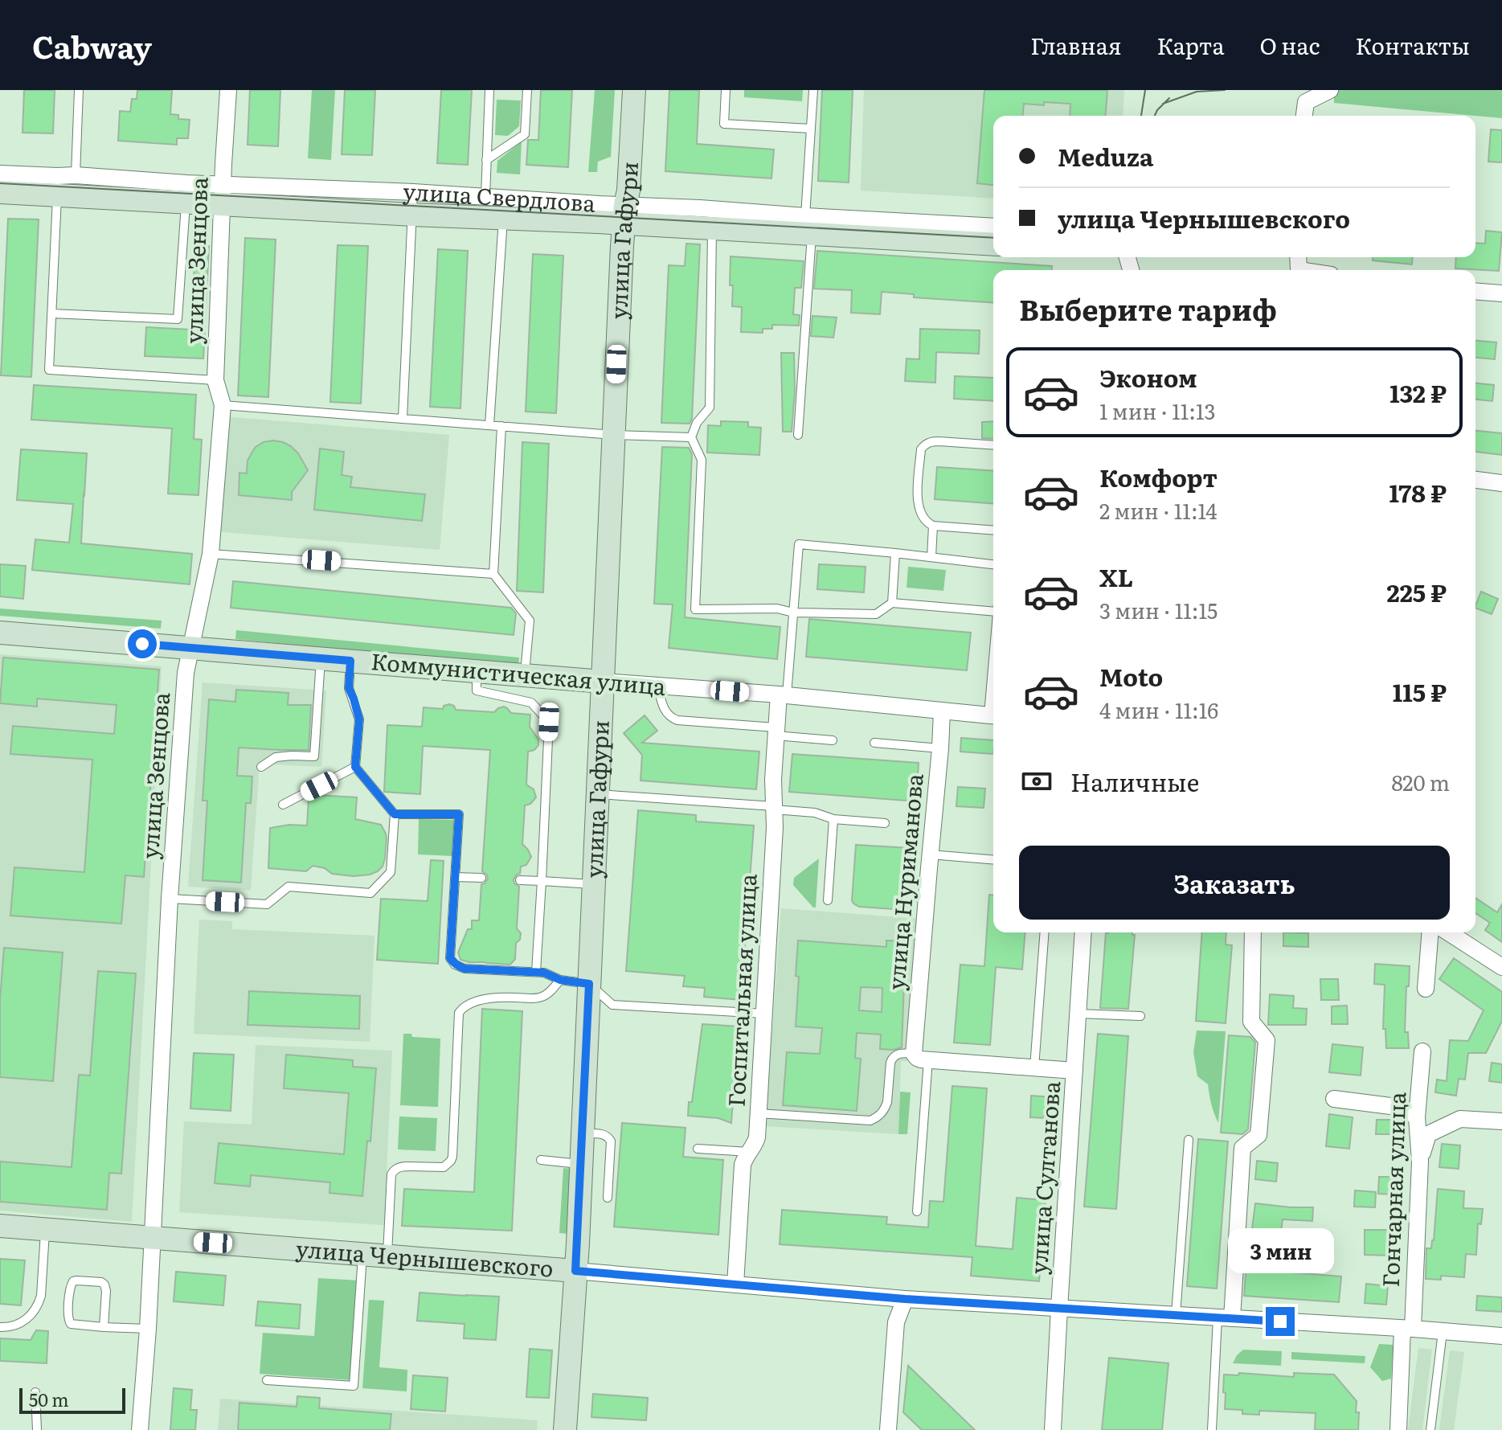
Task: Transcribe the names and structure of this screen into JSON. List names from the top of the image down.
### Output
{
  "streets": {
    "street": [
      "улица Свердлова",
      "улица Гафури",
      "улица Зенцова",
      "Коммунистическая улица",
      "улица Нуриманова",
      "Госпитальная улица",
      "улица Султанова",
      "Гончарная улица",
      "улица Чернышевского"
    ]
  },
  "crossings": [
    ["улица Свердлова", "улица Гафури"],
    ["улица Свердлова", "улица Зенцова"],
    ["улица Гафури", "Коммунистическая улица"],
    ["улица Гафури", "улица Чернышевского"],
    ["улица Зенцова", "Коммунистическая улица"],
    ["улица Зенцова", "улица Чернышевского"],
    ["Коммунистическая улица", "улица Нуриманова"],
    ["Коммунистическая улица", "Госпитальная улица"],
    ["Госпитальная улица", "улица Чернышевского"],
    ["улица Султанова", "улица Чернышевского"],
    ["Гончарная улица", "улица Чернышевского"]
  ],
  "scale_bar": "50 m",
  "page": {
    "header": "Cabway",
    "nav": [
      "Главная",
      "Карта",
      "О нас",
      "Контакты"
    ],
    "banner": ["Meduza", "улица Чернышевского"],
    "heading": "Выберите тариф",
    "list": [
      {
        "name": "Эконом",
        "note": "1 мин · 11:13",
        "value": "132 ₽"
      },
      {
        "name": "Комфорт",
        "note": "2 мин · 11:14",
        "value": "178 ₽"
      },
      {
        "name": "XL",
        "note": "3 мин · 11:15",
        "value": "225 ₽"
      },
      {
        "name": "Moto",
        "note": "4 мин · 11:16",
        "value": "115 ₽"
      }
    ],
    "pay": ["Наличные", "820 m"],
    "buttons": "Заказать",
    "bubble": "3 мин",
    "scale": "50 m"
  }
}
